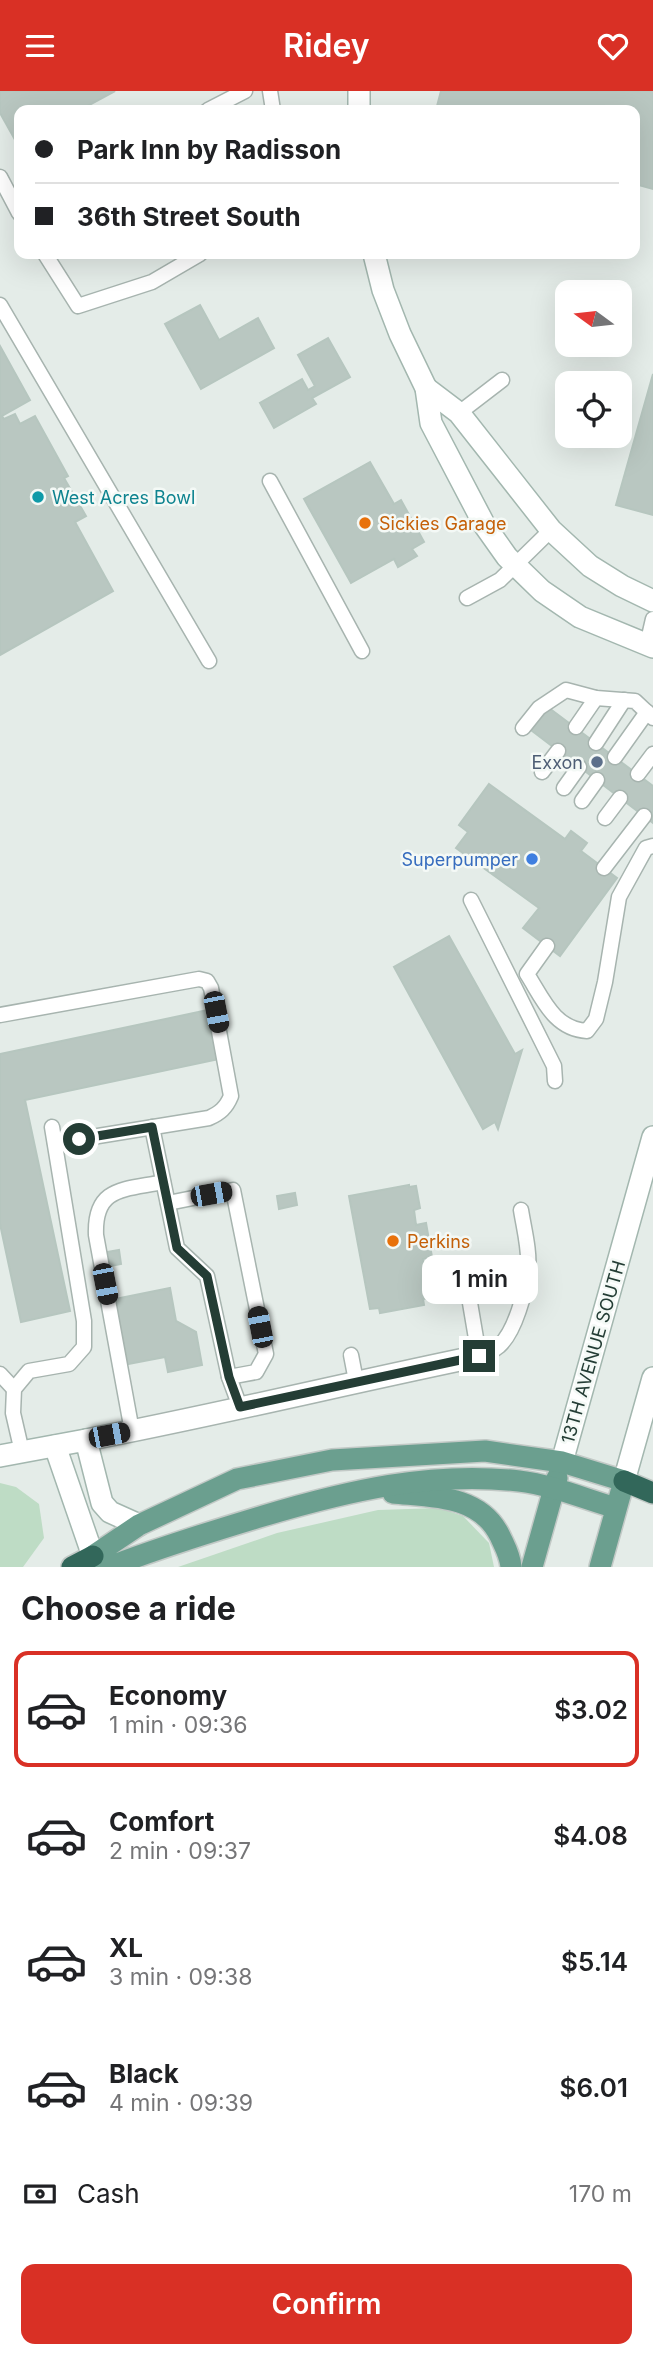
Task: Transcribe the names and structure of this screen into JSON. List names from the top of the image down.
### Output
{
  "streets": {
    "main road": ["13TH AVENUE SOUTH"]
  },
  "places": [
    "West Acres Bowl",
    "Sickies Garage",
    "Exxon",
    "Superpumper",
    "Perkins"
  ],
  "north": "left",
  "page": {
    "header": "Ridey",
    "banner": ["Park Inn by Radisson", "36th Street South"],
    "bubble": "1 min",
    "heading": "Choose a ride",
    "list": [
      {
        "name": "Economy",
        "note": "1 min · 09:36",
        "value": "$3.02"
      },
      {
        "name": "Comfort",
        "note": "2 min · 09:37",
        "value": "$4.08"
      },
      {
        "name": "XL",
        "note": "3 min · 09:38",
        "value": "$5.14"
      },
      {
        "name": "Black",
        "note": "4 min · 09:39",
        "value": "$6.01"
      }
    ],
    "pay": ["Cash", "170 m"],
    "buttons": "Confirm"
  }
}
